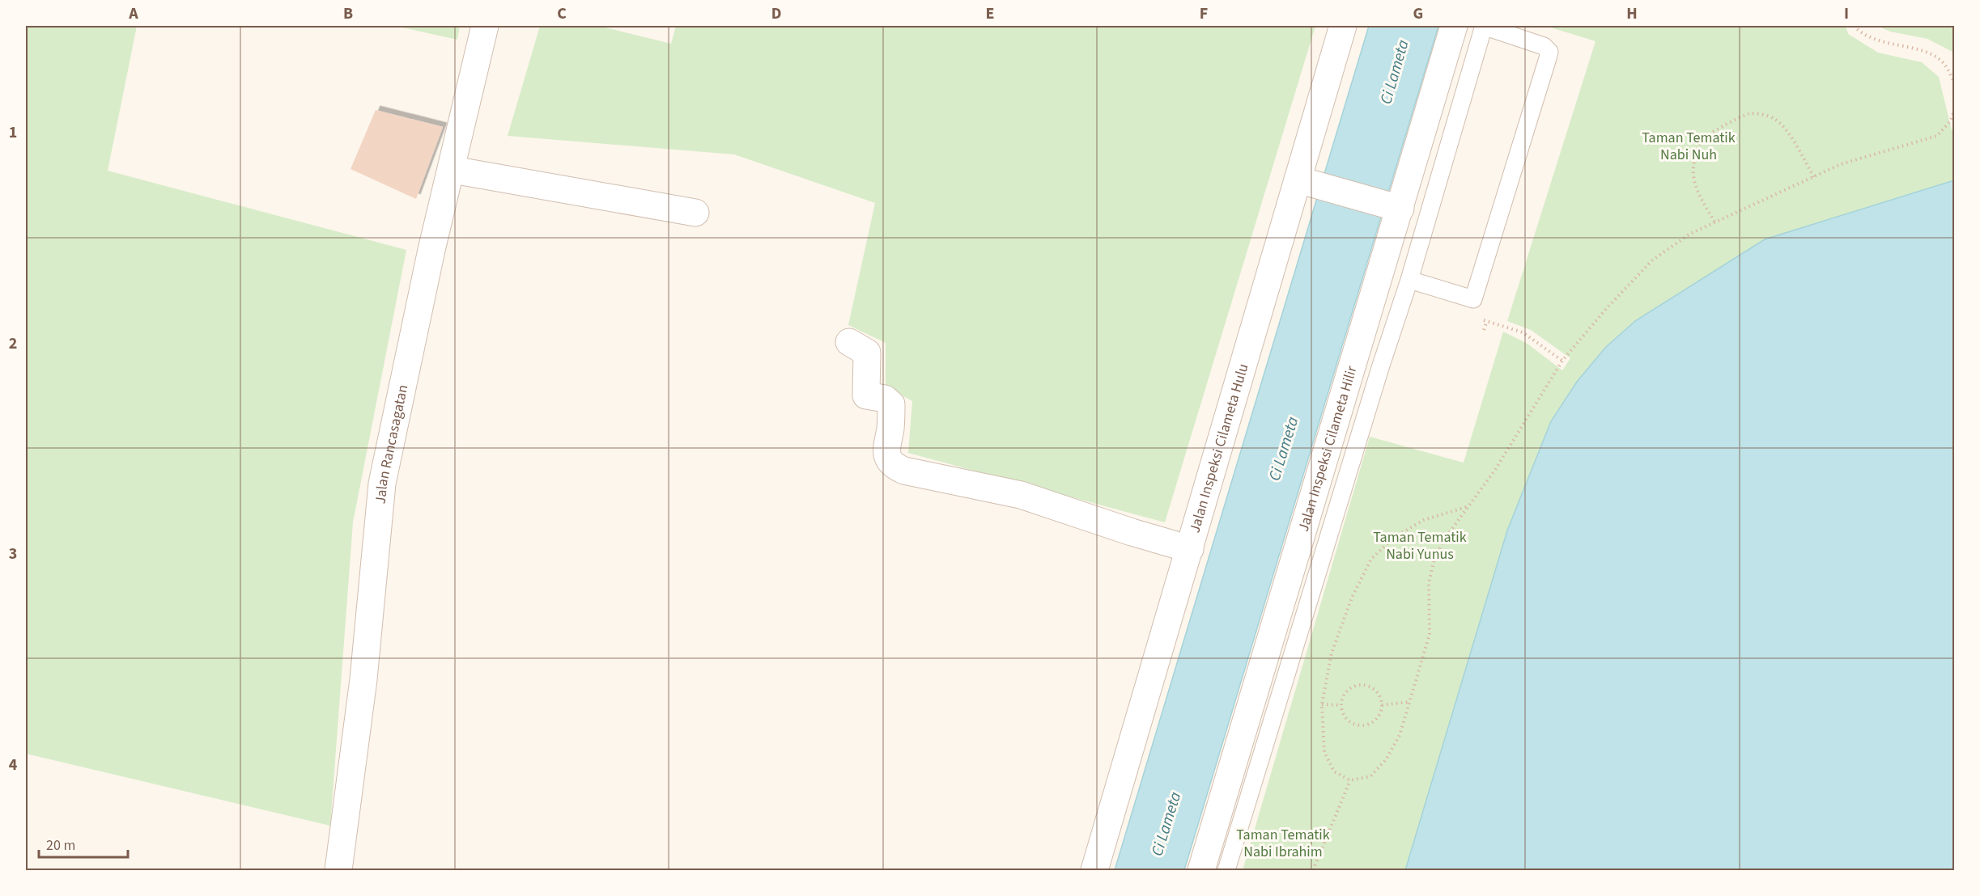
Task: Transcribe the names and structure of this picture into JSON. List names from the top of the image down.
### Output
{
  "streets": {
    "street": ["Jalan Rancasagatan", "Jalan Inspeksi Cilameta Hulu", "Jalan Inspeksi Cilameta Hilir"]
  },
  "water": ["Ci Lameta"],
  "parks": ["Taman Tematik Nabi Nuh", "Taman Tematik Nabi Yunus", "Taman Tematik Nabi Ibrahim"],
  "scale_bar": "20 m",
  "grid": {
    "columns": [
      "A",
      "B",
      "C",
      "D",
      "E",
      "F",
      "G",
      "H",
      "I"
    ],
    "rows": [
      "1",
      "2",
      "3",
      "4"
    ]
  }
}
